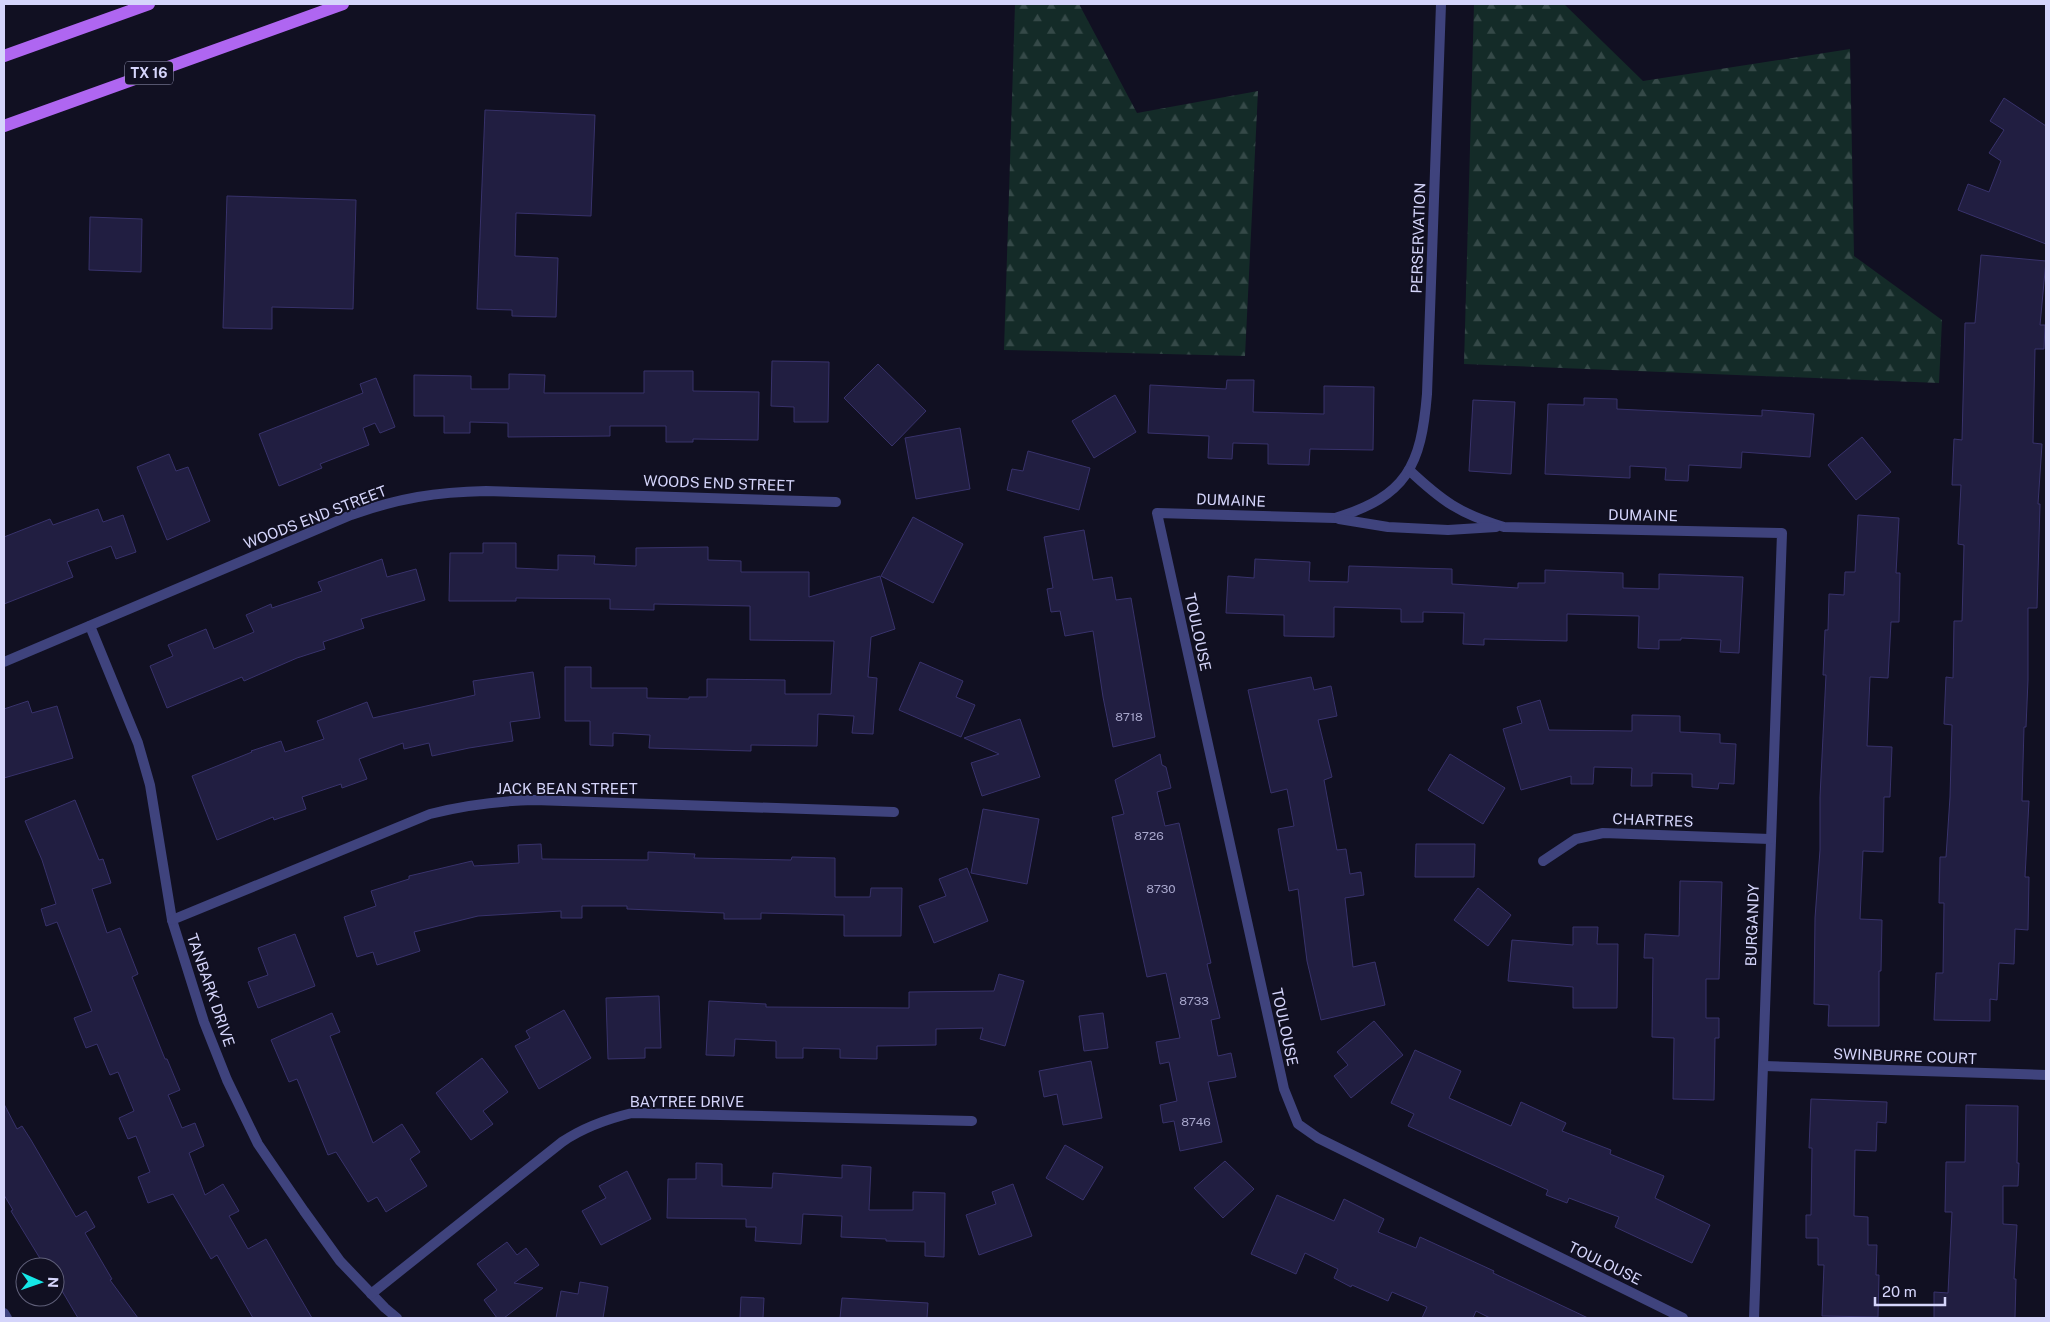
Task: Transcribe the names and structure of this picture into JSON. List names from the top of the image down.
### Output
{
  "streets": {
    "main road": ["TX 16"],
    "street": [
      "PERSERVATION",
      "WOODS END STREET",
      "DUMAINE",
      "TOULOUSE",
      "JACK BEAN STREET",
      "CHARTRES",
      "BURGANDY",
      "TANBARK DRIVE",
      "SWINBURRE COURT",
      "BAYTREE DRIVE"
    ]
  },
  "crossings": [
    ["PERSERVATION", "DUMAINE"],
    ["WOODS END STREET", "TANBARK DRIVE"],
    ["DUMAINE", "TOULOUSE"],
    ["DUMAINE", "BURGANDY"],
    ["JACK BEAN STREET", "TANBARK DRIVE"],
    ["CHARTRES", "BURGANDY"],
    ["BURGANDY", "SWINBURRE COURT"],
    ["TANBARK DRIVE", "BAYTREE DRIVE"]
  ],
  "house_numbers": [
    "8718",
    "8726",
    "8730",
    "8733",
    "8746"
  ],
  "scale_bar": "20 m",
  "north": "right"
}
